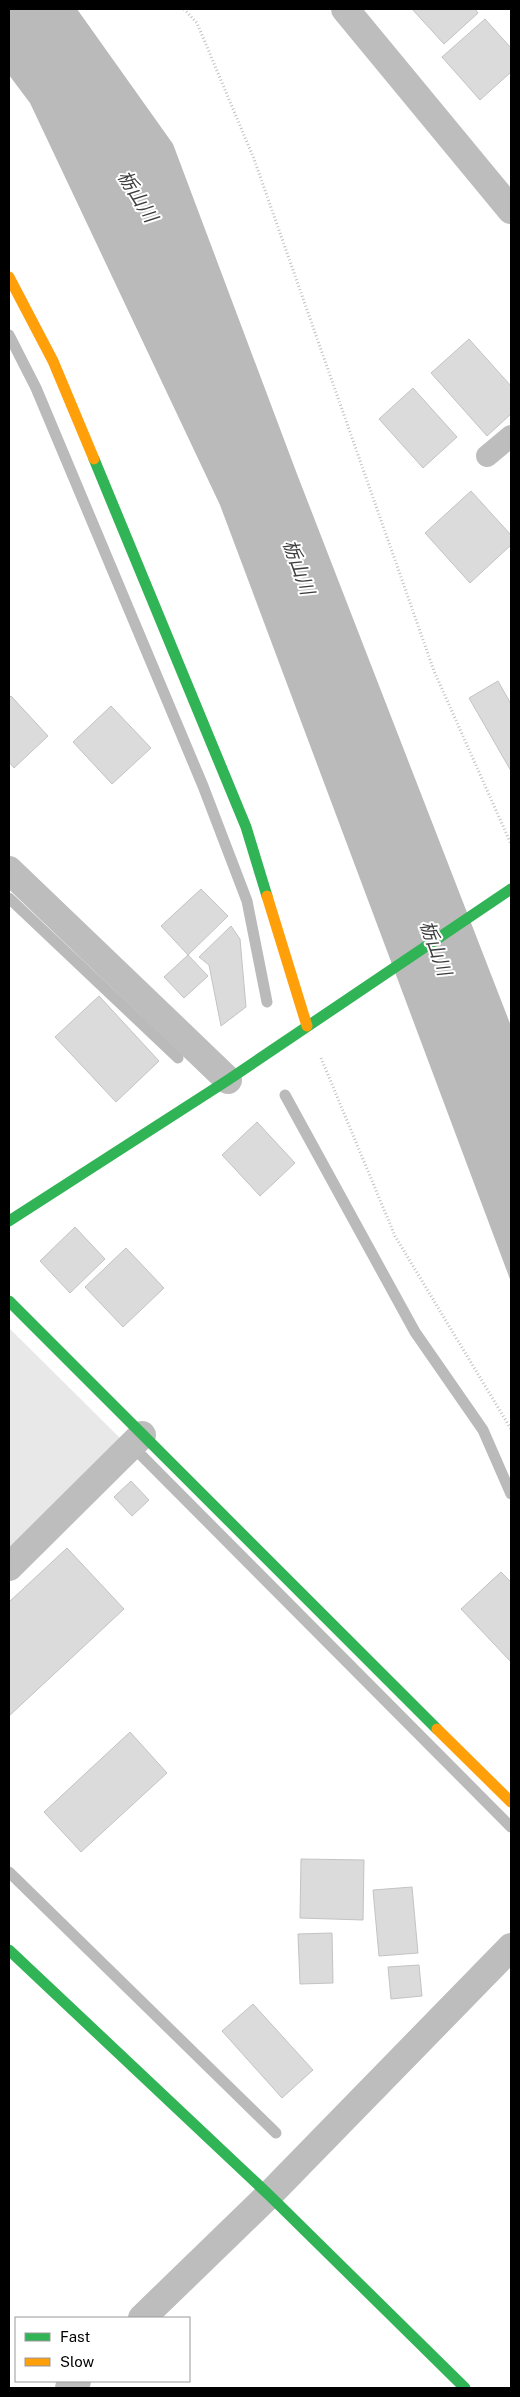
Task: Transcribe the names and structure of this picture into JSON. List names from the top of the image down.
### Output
{
  "water": ["栃山川"],
  "legend": ["Fast", "Slow"]
}
